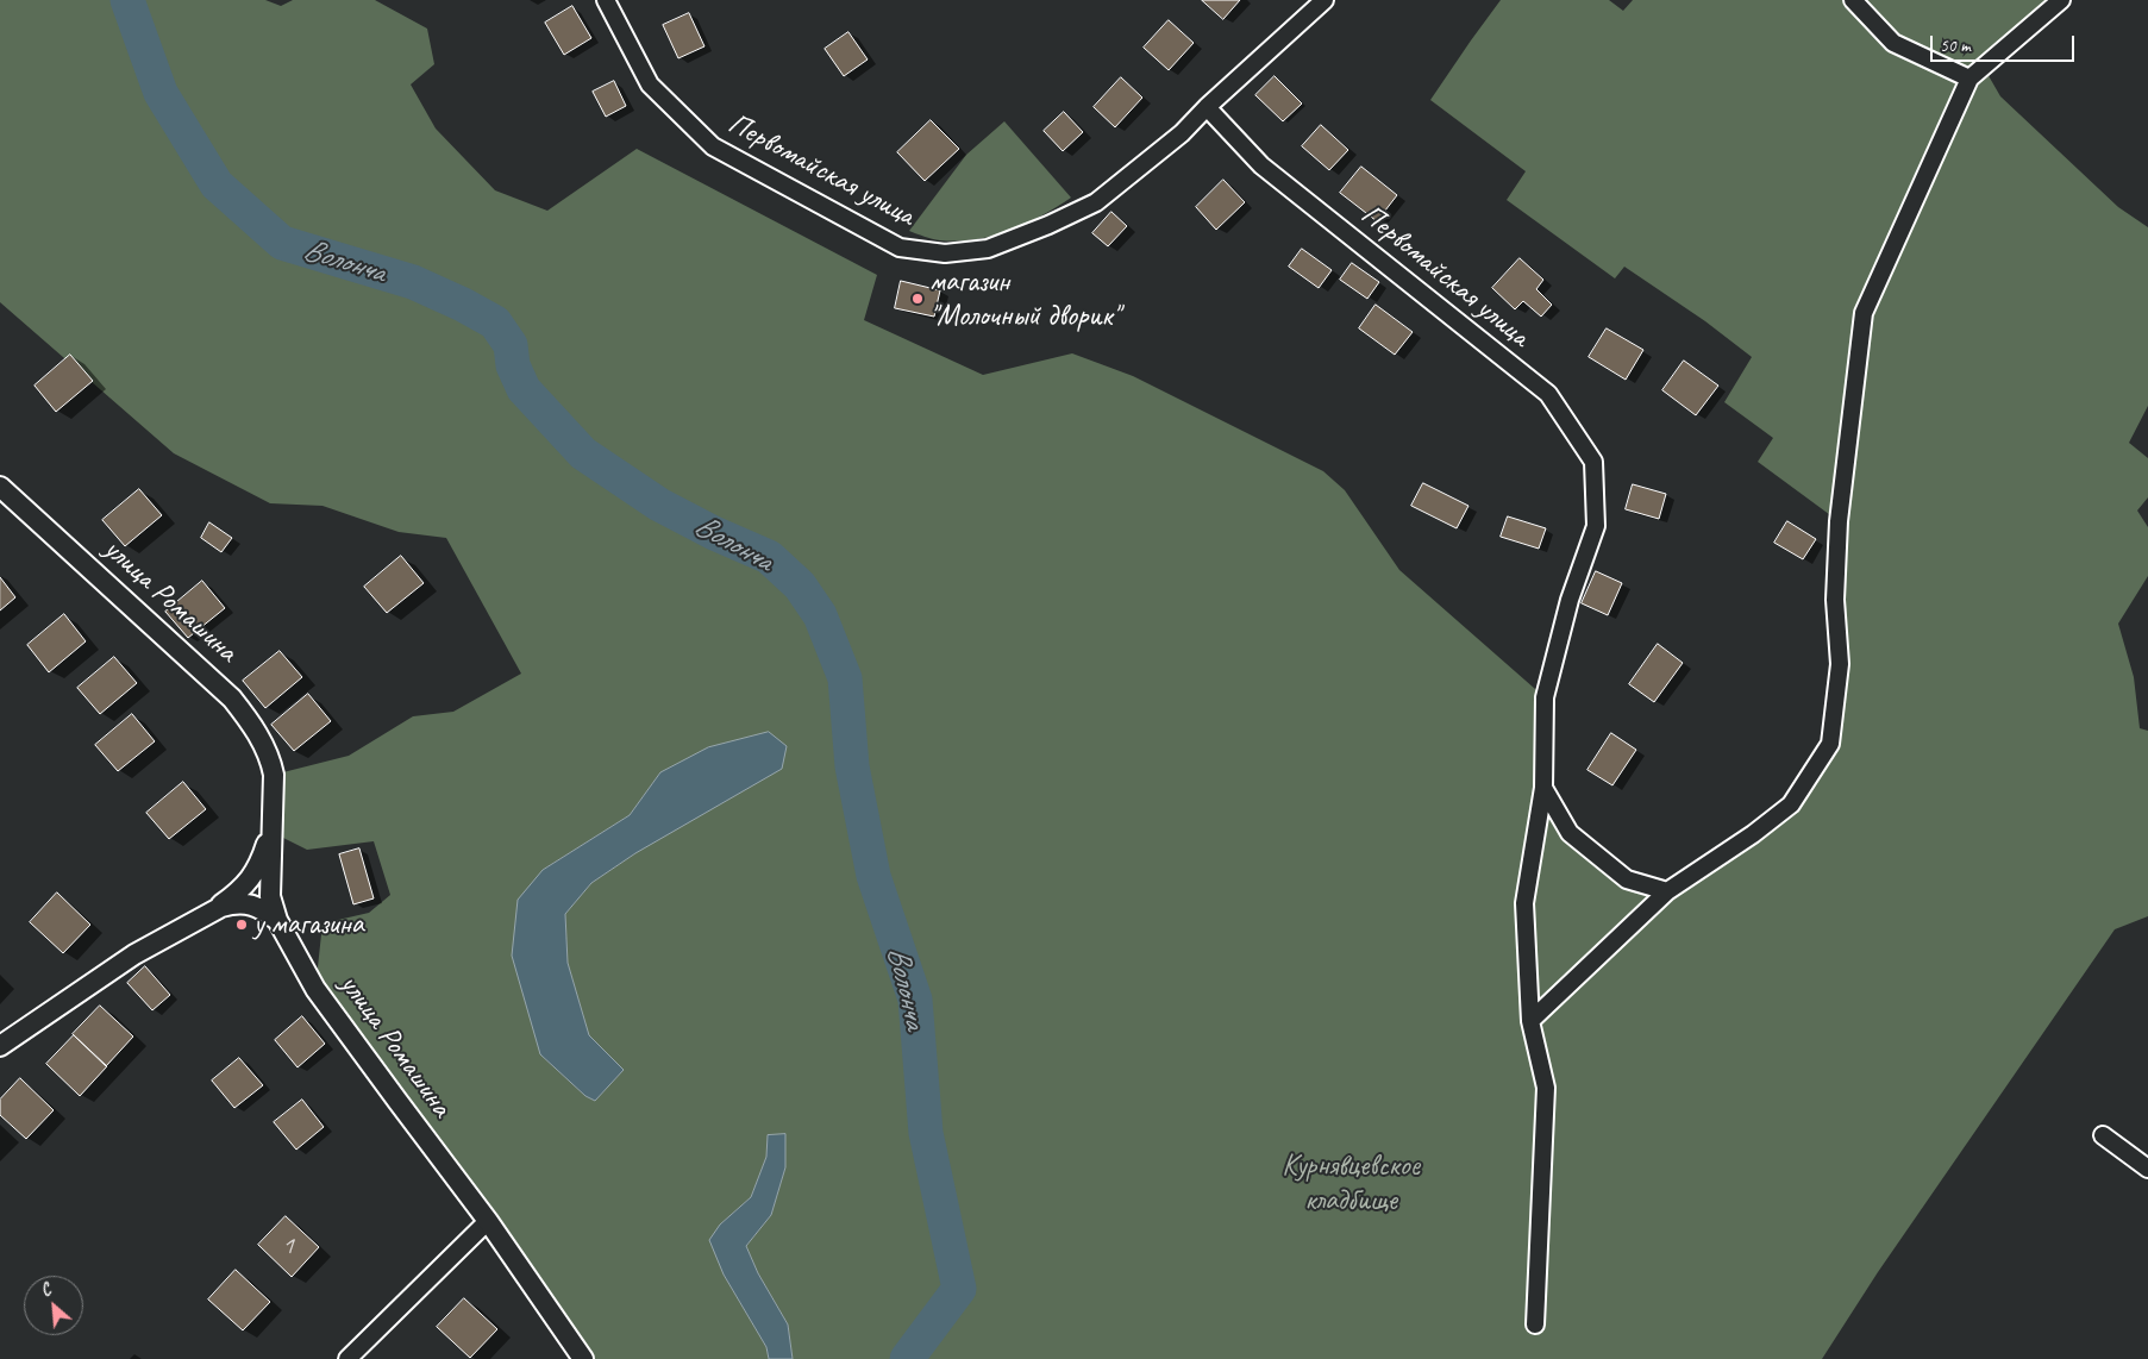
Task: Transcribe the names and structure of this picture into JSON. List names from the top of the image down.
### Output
{
  "streets": {
    "street": ["Первомайская улица", "улица Ромашина"]
  },
  "water": ["Волонча"],
  "parks": ["Курнявцевское кладбище"],
  "places": ["магазин \"Молочный дворик\"", "у магазина"],
  "house_numbers": ["1"],
  "scale_bar": "50 m",
  "north": "top left"
}
